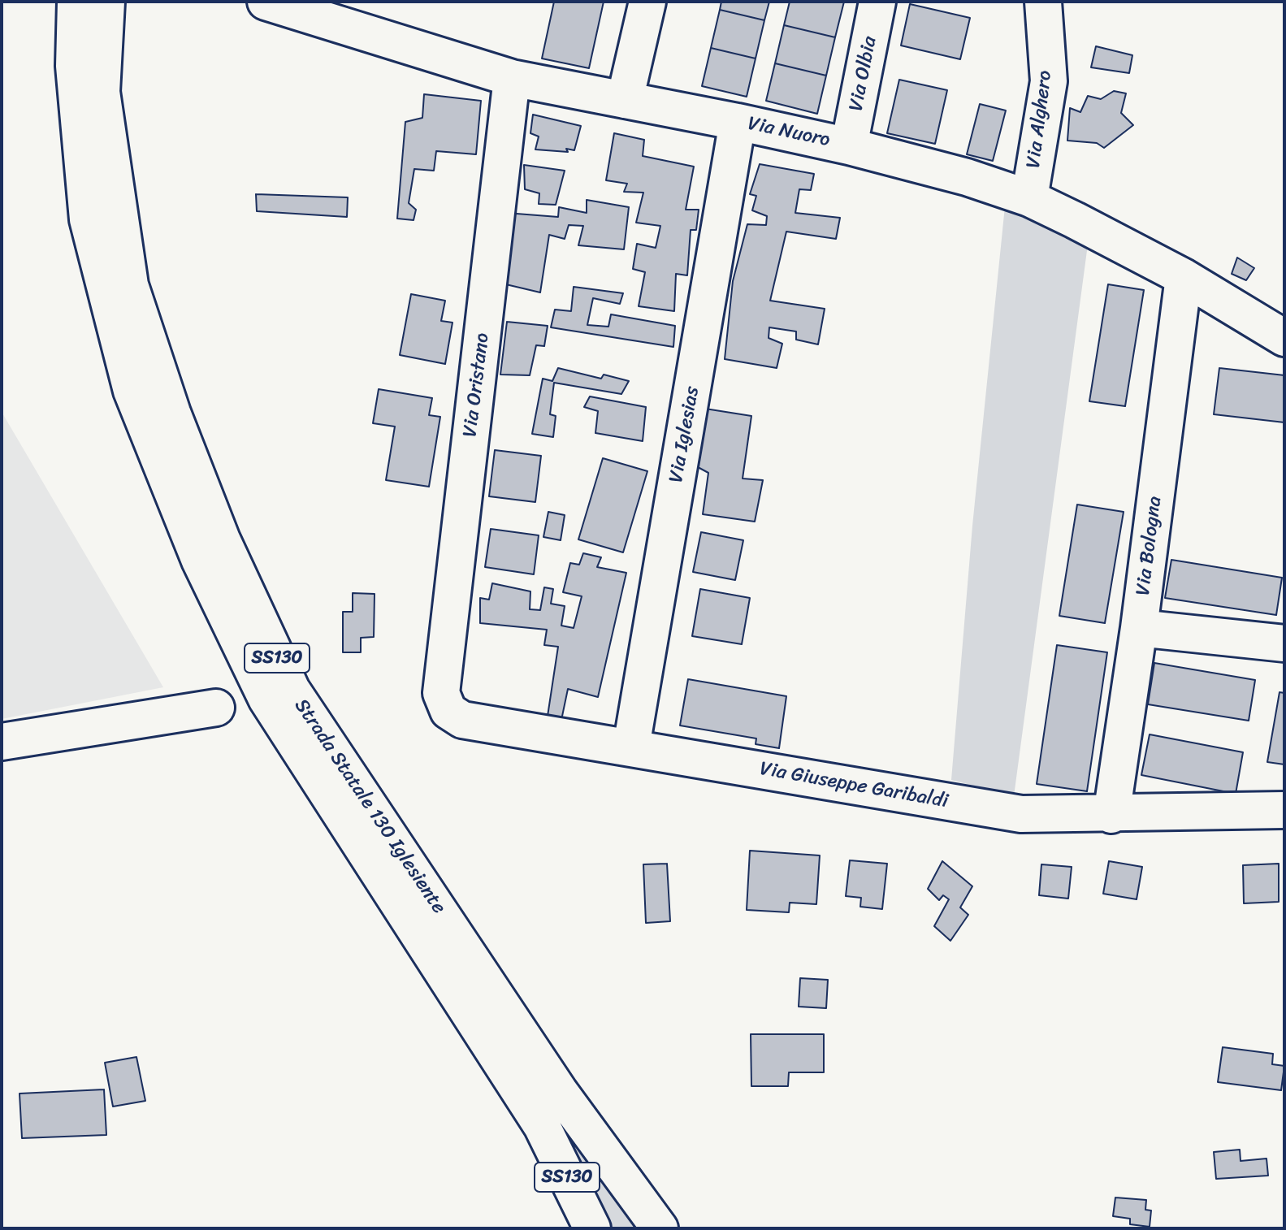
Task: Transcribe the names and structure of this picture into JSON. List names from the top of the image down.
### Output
{
  "streets": {
    "street": [
      "Via Olbia",
      "Via Alghero",
      "Via Nuoro",
      "Via Oristano",
      "Via Iglesias",
      "Via Bologna",
      "SS130",
      "Via Giuseppe Garibaldi",
      "Strada Statale 130 Iglesiente"
    ]
  },
  "crossings": [
    ["Via Olbia", "Via Nuoro"],
    ["Via Alghero", "Via Nuoro"],
    ["Via Nuoro", "Via Oristano"],
    ["Via Nuoro", "Via Iglesias"],
    ["Via Nuoro", "Via Bologna"],
    ["Via Oristano", "Via Giuseppe Garibaldi"],
    ["Via Iglesias", "Via Giuseppe Garibaldi"],
    ["Via Bologna", "Via Giuseppe Garibaldi"]
  ]
}
